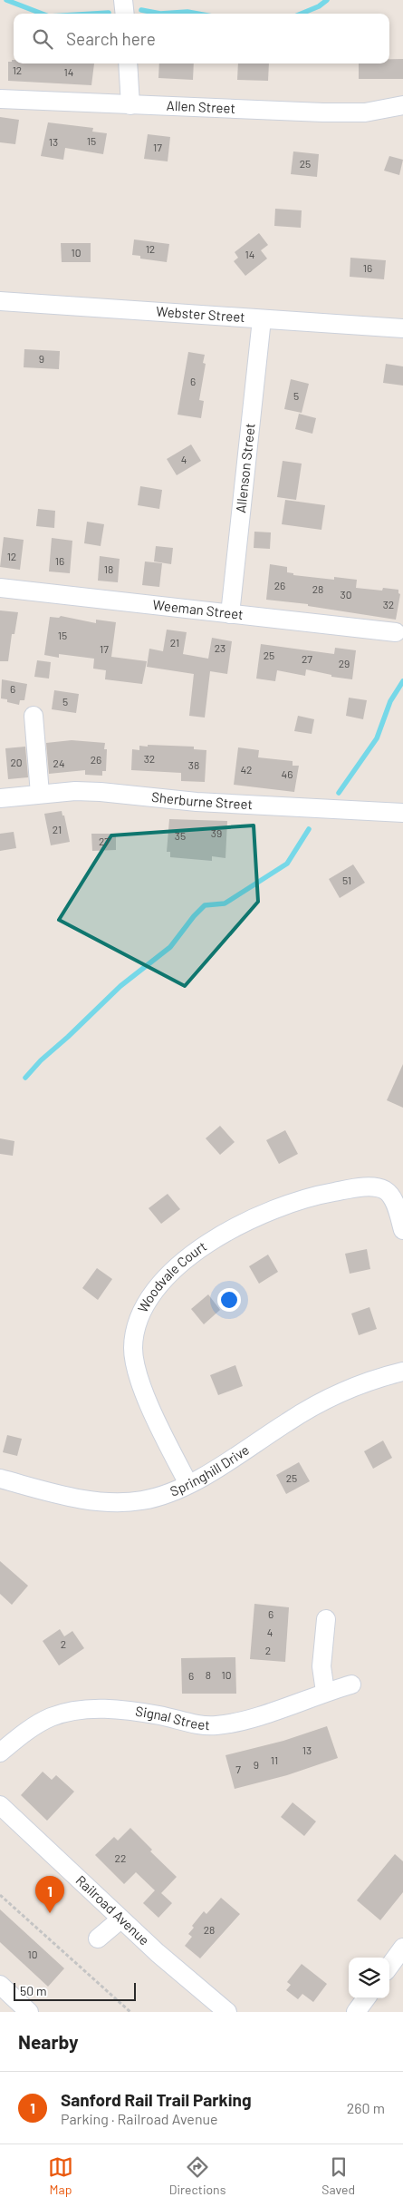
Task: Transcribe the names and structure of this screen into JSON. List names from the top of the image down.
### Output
{
  "streets": {
    "street": [
      "Allen Street",
      "Webster Street",
      "Allenson Street",
      "Weeman Street",
      "Sherburne Street",
      "Woodvale Court",
      "Springhill Drive",
      "Signal Street",
      "Railroad Avenue"
    ]
  },
  "crossings": [
    ["Webster Street", "Allenson Street"],
    ["Allenson Street", "Weeman Street"],
    ["Woodvale Court", "Springhill Drive"]
  ],
  "house_numbers": [
    "12",
    "14",
    "15",
    "13",
    "17",
    "25",
    "12",
    "10",
    "14",
    "16",
    "9",
    "6",
    "5",
    "4",
    "12",
    "16",
    "18",
    "26",
    "28",
    "30",
    "32",
    "15",
    "21",
    "23",
    "17",
    "25",
    "27",
    "29",
    "6",
    "5",
    "32",
    "26",
    "20",
    "24",
    "38",
    "42",
    "46",
    "21",
    "39",
    "35",
    "27",
    "51",
    "25",
    "6",
    "4",
    "2",
    "2",
    "8",
    "10",
    "6",
    "13",
    "11",
    "9",
    "7",
    "22",
    "28",
    "10"
  ],
  "scale_bar": "50 m",
  "page": {
    "search": "Search here",
    "pins": "1",
    "scale": "50 m",
    "heading": "Nearby",
    "list": [
      {
        "mark": "1",
        "name": "Sanford Rail Trail Parking",
        "note": "Parking · Railroad Avenue",
        "value": "260 m"
      }
    ],
    "nav": ["Map", "Directions", "Saved"]
  }
}
